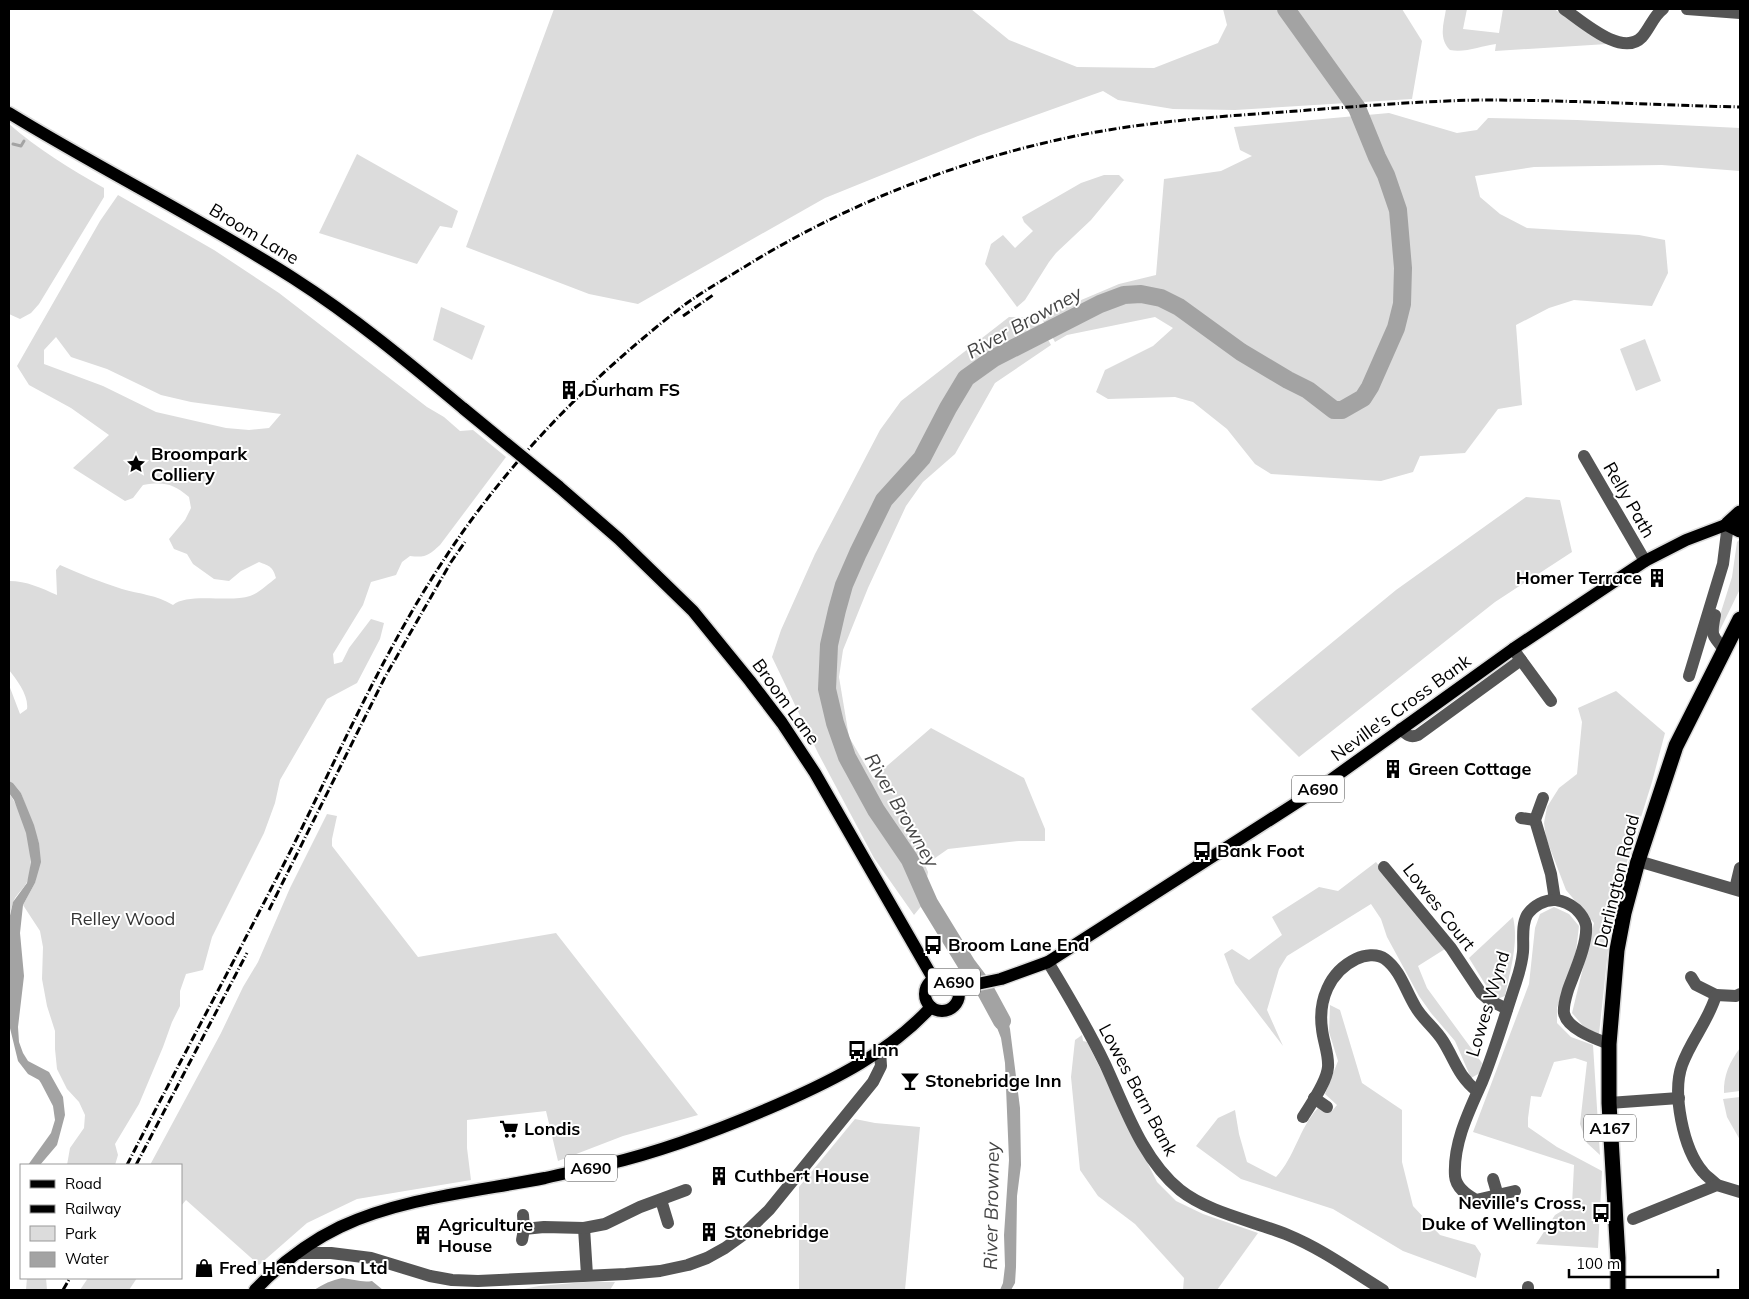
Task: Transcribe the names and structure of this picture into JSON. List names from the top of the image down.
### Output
{
  "streets": {
    "highway": ["Darlington Road", "A167"],
    "main road": ["Broom Lane", "Neville's Cross Bank", "A690"],
    "street": [
      "Relly Path",
      "Lowes Court",
      "Lowes Wynd",
      "Lowes Barn Bank"
    ]
  },
  "crossings": [
    ["Broom Lane", "A690"],
    ["Relly Path", "Neville's Cross Bank"],
    ["Neville's Cross Bank", "A690"],
    ["Neville's Cross Bank", "Lowes Barn Bank"],
    ["A690", "Lowes Barn Bank"],
    ["Lowes Court", "Lowes Wynd"]
  ],
  "water": ["River Browney"],
  "parks": ["Relley Wood"],
  "places": {
    "building": [
      "Durham FS",
      "Homer Terrace",
      "Green Cottage",
      "Cuthbert House",
      "Stonebridge",
      "Agriculture House"
    ],
    "place": ["Broompark Colliery"],
    "bus stop": [
      "Bank Foot",
      "Broom Lane End",
      "Inn",
      "Neville's Cross, Duke of Wellington"
    ],
    "bar": ["Stonebridge Inn"],
    "supermarket": ["Londis"],
    "shop": ["Fred Henderson Ltd"]
  },
  "legend": [
    "Road",
    "Railway",
    "Park",
    "Water"
  ],
  "scale_bar": "100 m"
}
